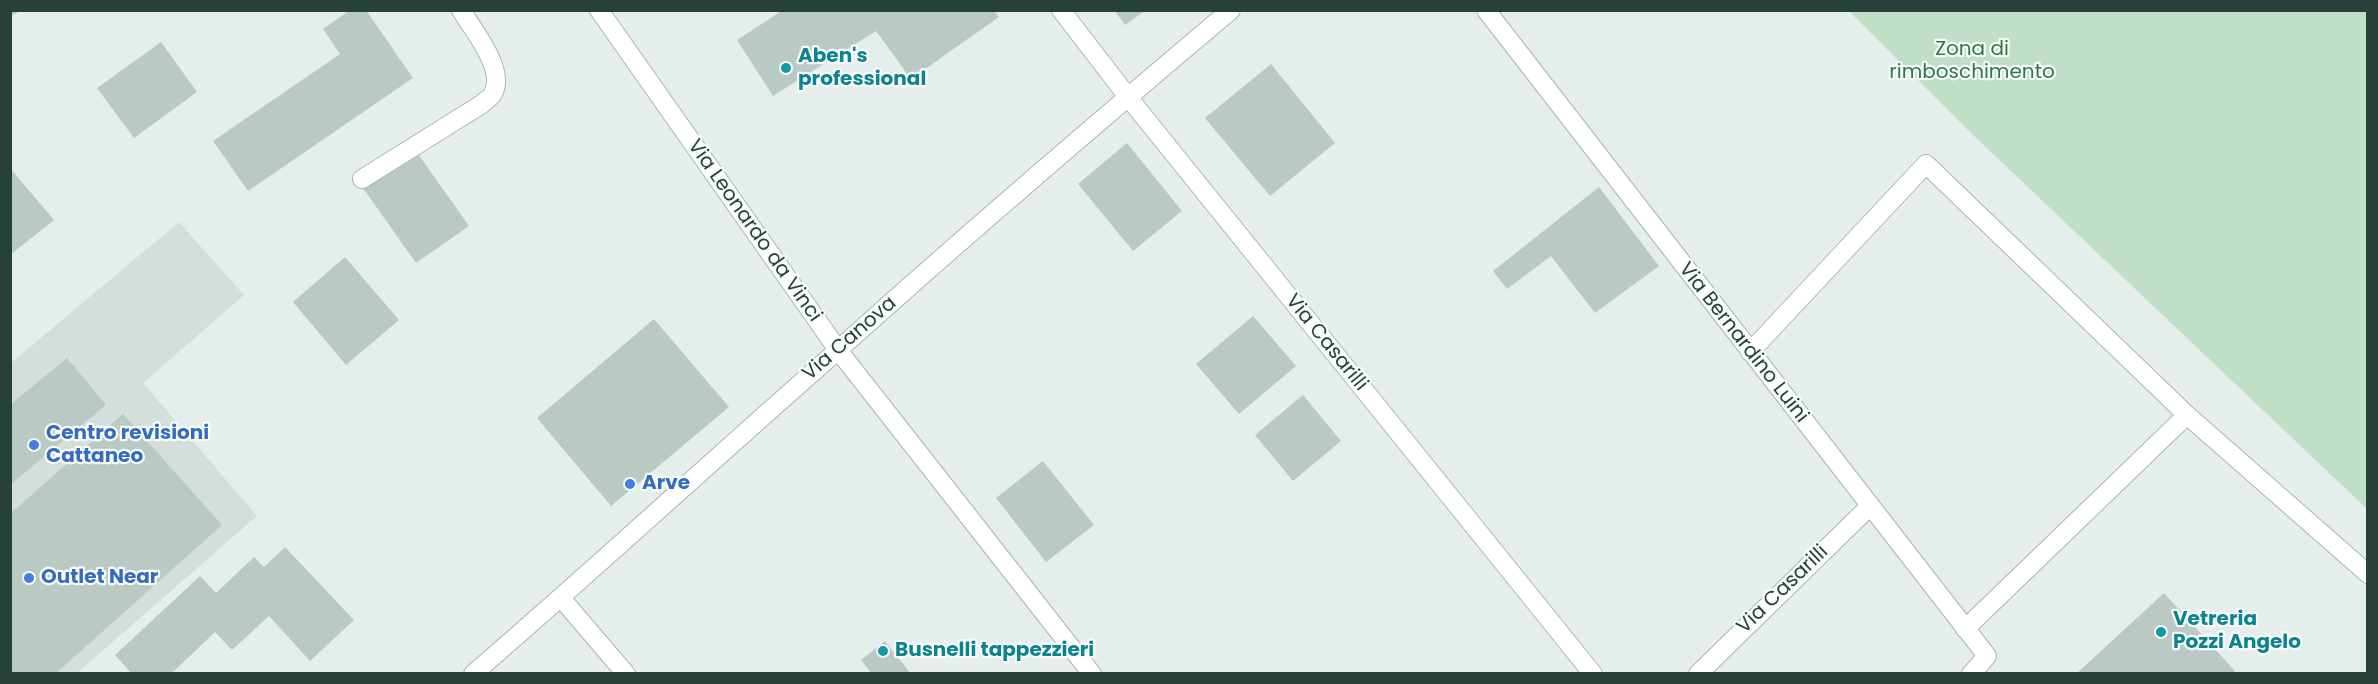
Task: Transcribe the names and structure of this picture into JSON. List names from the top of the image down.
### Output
{
  "streets": {
    "street": [
      "Via Leonardo da Vinci",
      "Via Canova",
      "Via Casarilli",
      "Via Bernardino Luini"
    ]
  },
  "crossings": [
    ["Via Leonardo da Vinci", "Via Canova"],
    ["Via Canova", "Via Casarilli"],
    ["Via Casarilli", "Via Bernardino Luini"]
  ],
  "parks": ["Zona di rimboschimento"],
  "places": [
    "Aben's professional",
    "Centro revisioni Cattaneo",
    "Arve",
    "Outlet Near",
    "Vetreria Pozzi Angelo",
    "Busnelli tappezzieri"
  ]
}
